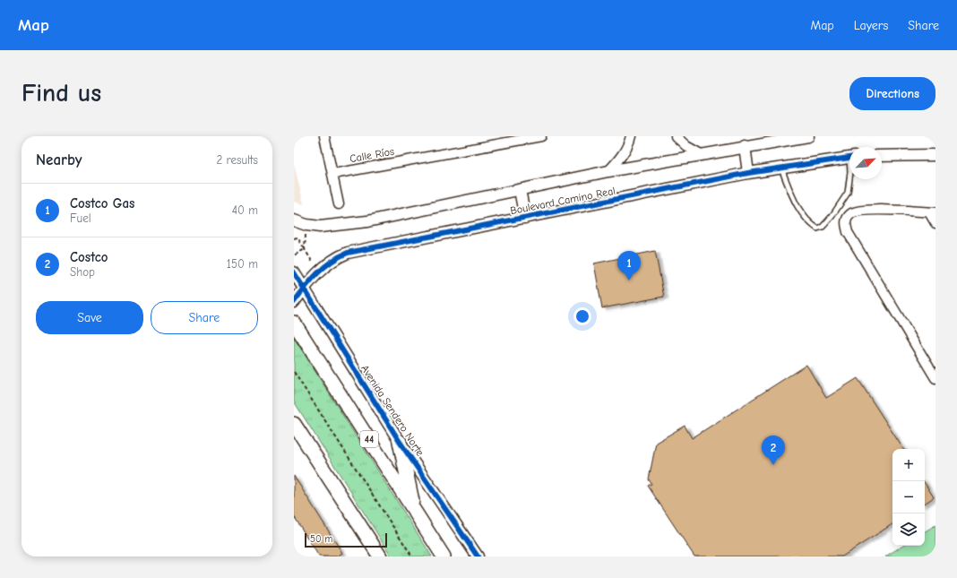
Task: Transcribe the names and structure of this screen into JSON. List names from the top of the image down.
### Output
{
  "streets": {
    "main road": ["44"],
    "street": ["Calle Ríos", "Boulevard Camino Real", "Avenida Sendero Norte"]
  },
  "crossings": [
    ["Boulevard Camino Real", "Avenida Sendero Norte"]
  ],
  "scale_bar": "50 m",
  "north": "top right",
  "page": {
    "header": "Map",
    "nav": ["Map", "Layers", "Share"],
    "buttons": [
      "Directions",
      ["Save", "Share"]
    ],
    "title": "Find us",
    "heading": ["Nearby", "2 results"],
    "list": [
      {
        "mark": "1",
        "name": "Costco Gas",
        "note": "Fuel",
        "value": "40 m"
      },
      {
        "mark": "2",
        "name": "Costco",
        "note": "Shop",
        "value": "150 m"
      }
    ],
    "pins": ["1", "2"],
    "map_buttons": ["+", "−"],
    "scale": "50 m"
  }
}
